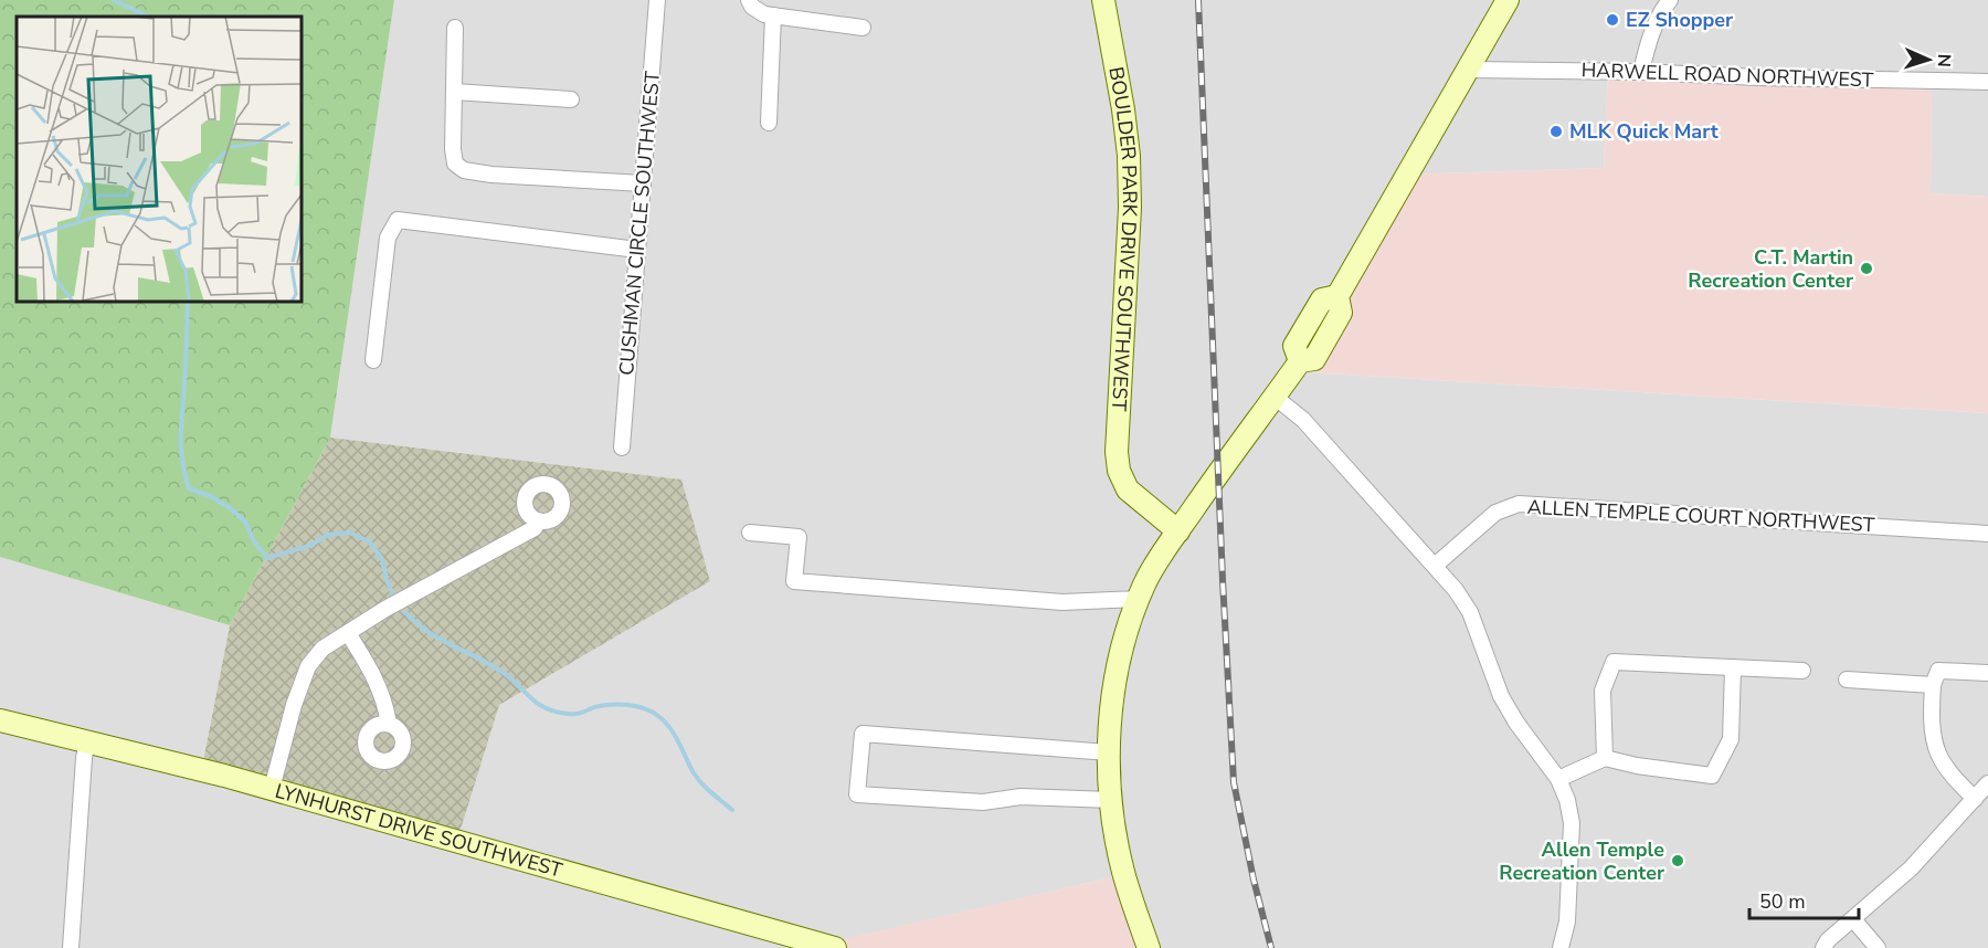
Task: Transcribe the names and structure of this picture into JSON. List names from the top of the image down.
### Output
{
  "streets": {
    "street": [
      "HARWELL ROAD NORTHWEST",
      "CUSHMAN CIRCLE SOUTHWEST",
      "BOULDER PARK DRIVE SOUTHWEST",
      "ALLEN TEMPLE COURT NORTHWEST",
      "LYNHURST DRIVE SOUTHWEST"
    ]
  },
  "places": [
    "EZ Shopper",
    "MLK Quick Mart",
    "C.T. Martin Recreation Center",
    "Allen Temple Recreation Center"
  ],
  "scale_bar": "50 m",
  "north": "right"
}
